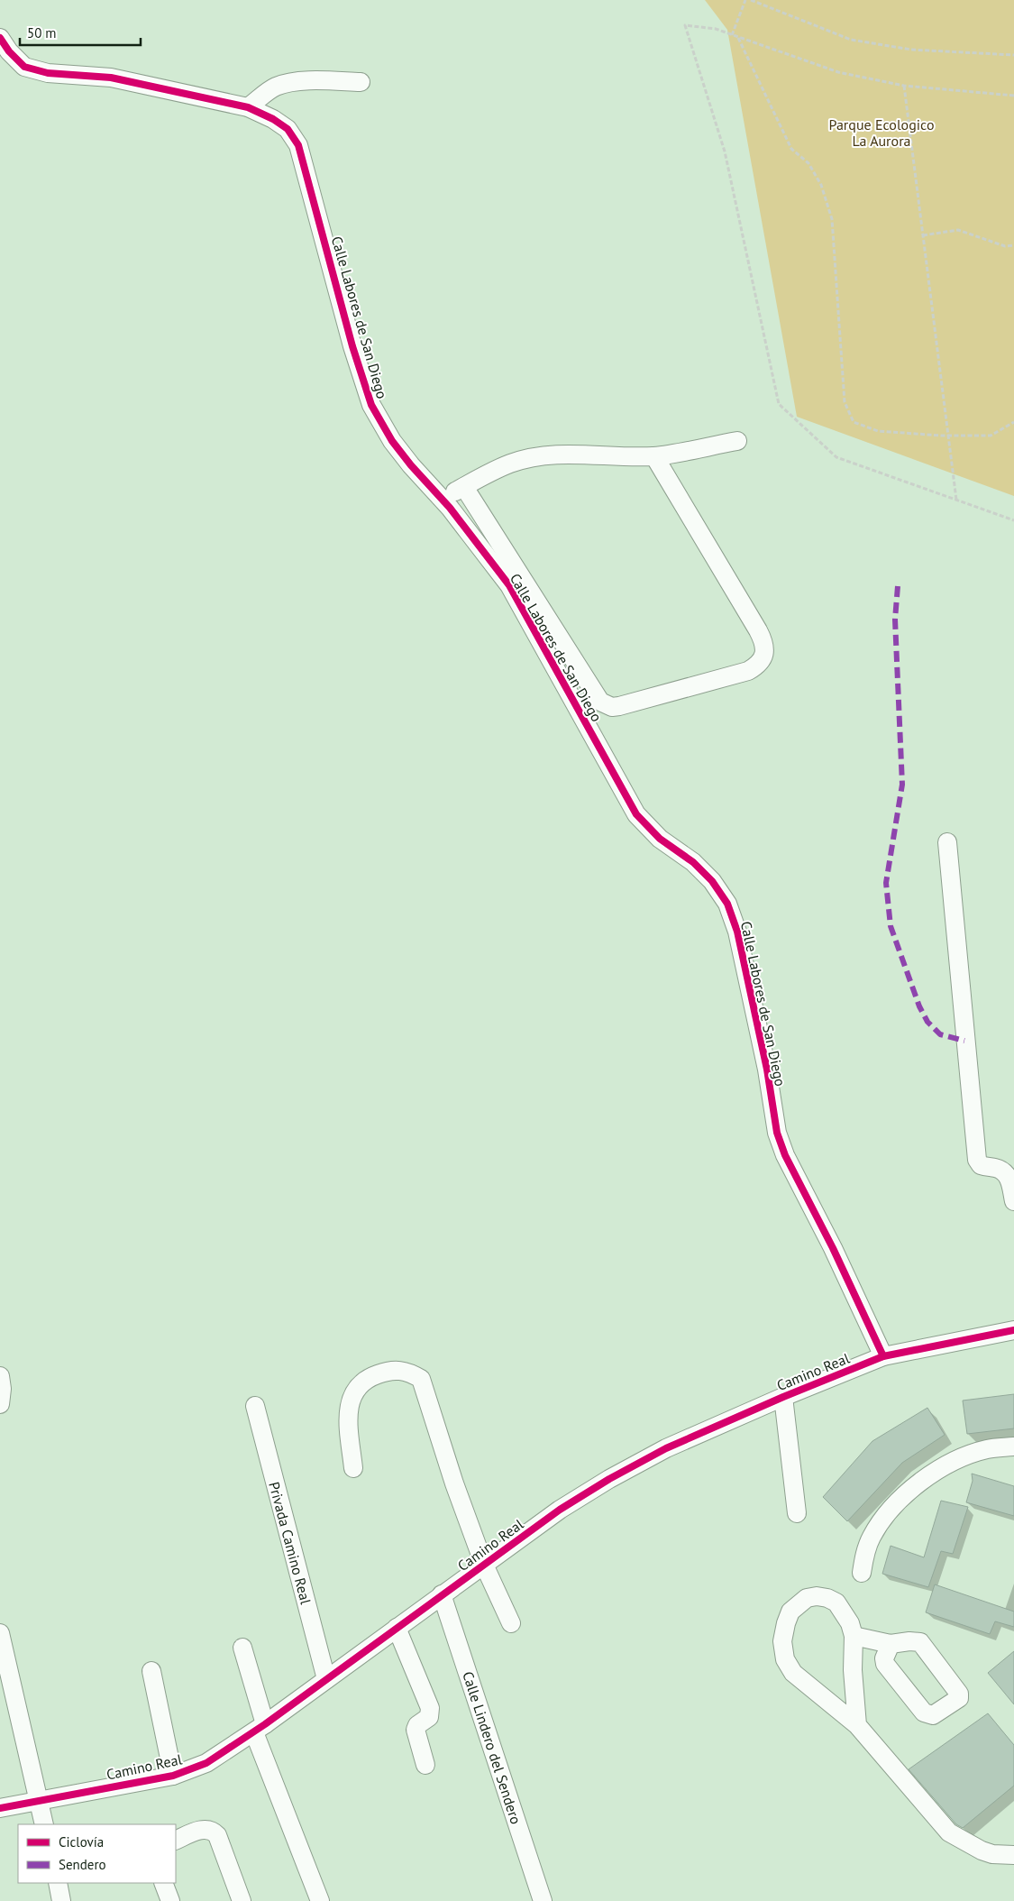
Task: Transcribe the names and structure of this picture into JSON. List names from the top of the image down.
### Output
{
  "streets": {
    "street": [
      "Calle Labores de San Diego",
      "Camino Real",
      "Privada Camino Real",
      "Calle Lindero del Sendero"
    ]
  },
  "crossings": [
    ["Calle Labores de San Diego", "Camino Real"],
    ["Camino Real", "Privada Camino Real"],
    ["Camino Real", "Calle Lindero del Sendero"]
  ],
  "parks": ["Parque Ecologico La Aurora"],
  "legend": ["Ciclovía", "Sendero"],
  "scale_bar": "50 m"
}
